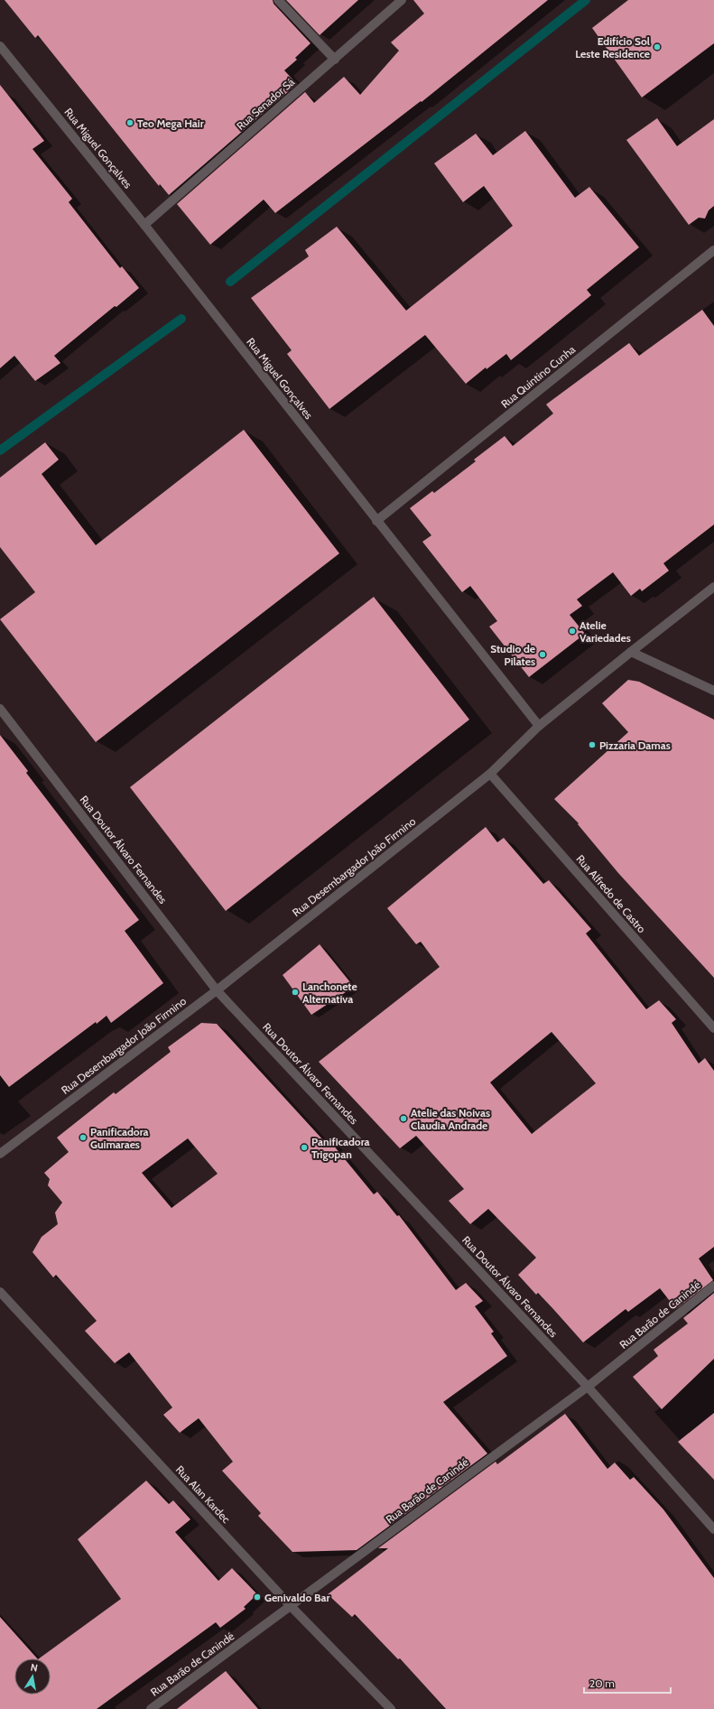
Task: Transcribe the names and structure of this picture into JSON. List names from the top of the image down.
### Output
{
  "streets": {
    "street": [
      "Rua Senador Sá",
      "Rua Miguel Gonçalves",
      "Rua Quintino Cunha",
      "Rua Doutor Álvaro Fernandes",
      "Rua Desembargador João Firmino",
      "Rua Alfredo de Castro",
      "Rua Barão de Canindé",
      "Rua Alan Kardec"
    ]
  },
  "crossings": [
    ["Rua Senador Sá", "Rua Miguel Gonçalves"],
    ["Rua Miguel Gonçalves", "Rua Quintino Cunha"],
    ["Rua Miguel Gonçalves", "Rua Desembargador João Firmino"],
    ["Rua Doutor Álvaro Fernandes", "Rua Desembargador João Firmino"],
    ["Rua Doutor Álvaro Fernandes", "Rua Barão de Canindé"],
    ["Rua Desembargador João Firmino", "Rua Alfredo de Castro"],
    ["Rua Barão de Canindé", "Rua Alan Kardec"]
  ],
  "places": [
    "Edifício Sol Leste Residence",
    "Teo Mega Hair",
    "Atelie Variedades",
    "Studio de Pilates",
    "Pizzaria Damas",
    "Lanchonete Alternativa",
    "Atelie das Noivas Claudia Andrade",
    "Panificadora Guimaraes",
    "Panificadora Trigopan",
    "Genivaldo Bar"
  ],
  "scale_bar": "20 m",
  "north": "top"
}
